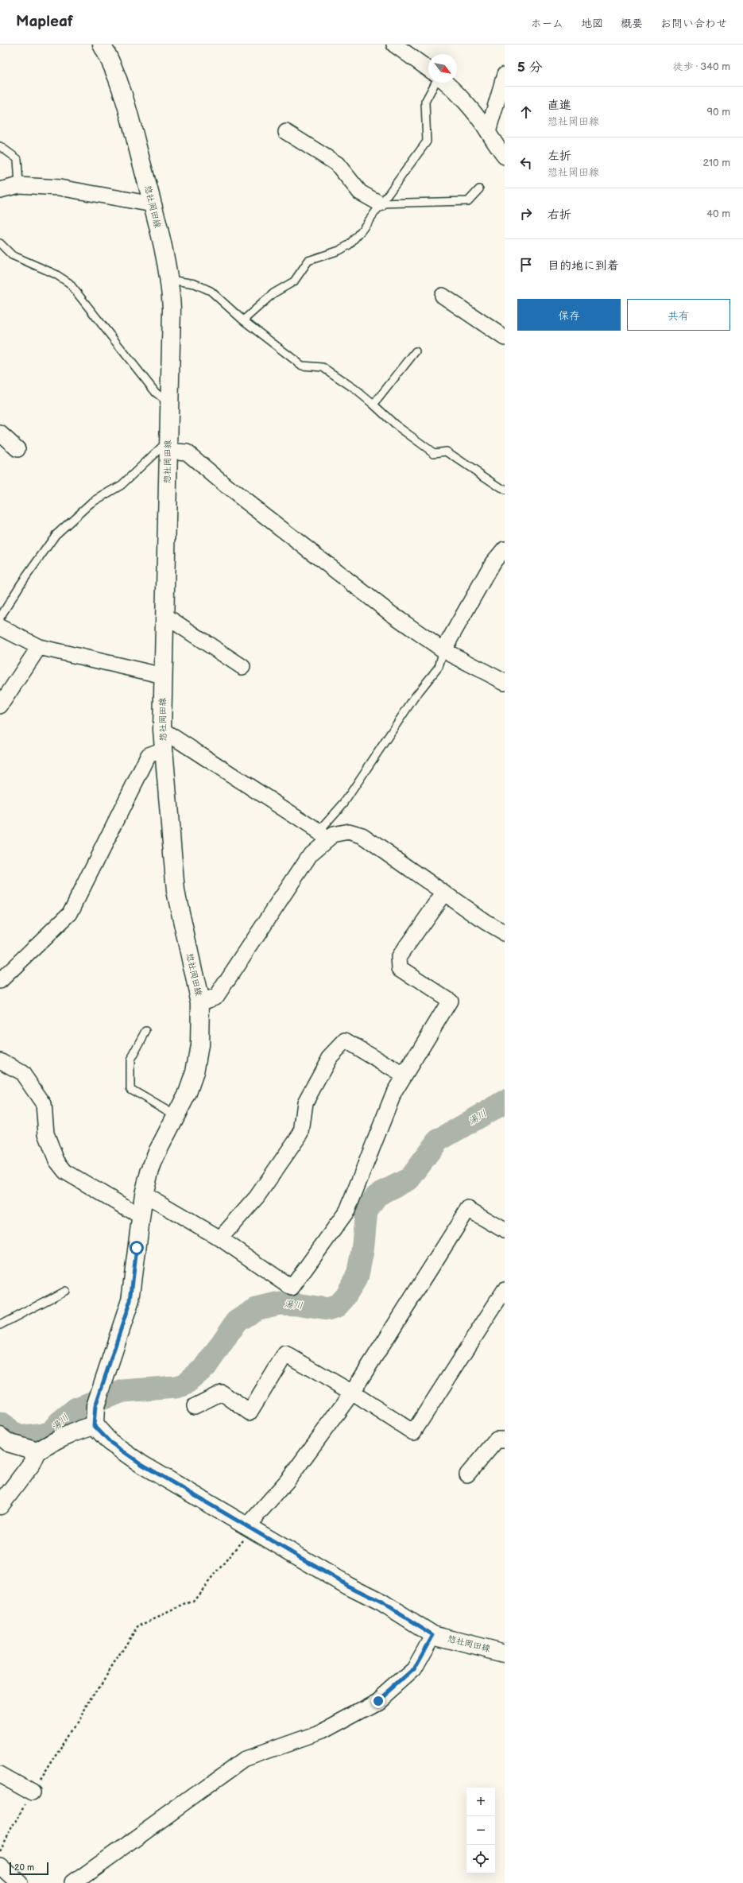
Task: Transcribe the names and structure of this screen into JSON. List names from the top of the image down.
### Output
{
  "streets": {
    "main road": ["惣社岡田線"]
  },
  "water": ["湯川"],
  "scale_bar": "20 m",
  "north": "bottom right",
  "page": {
    "header": "Mapleaf",
    "nav": [
      "ホーム",
      "地図",
      "概要",
      "お問い合わせ"
    ],
    "heading": ["5 分", "徒歩 · 340 m"],
    "list": [
      ["直進", "惣社岡田線", "90 m"],
      ["左折", "惣社岡田線", "210 m"],
      ["右折", "40 m"],
      "目的地に到着"
    ],
    "buttons": ["保存", "共有"],
    "map_buttons": ["+", "−"],
    "scale": "20 m"
  }
}
